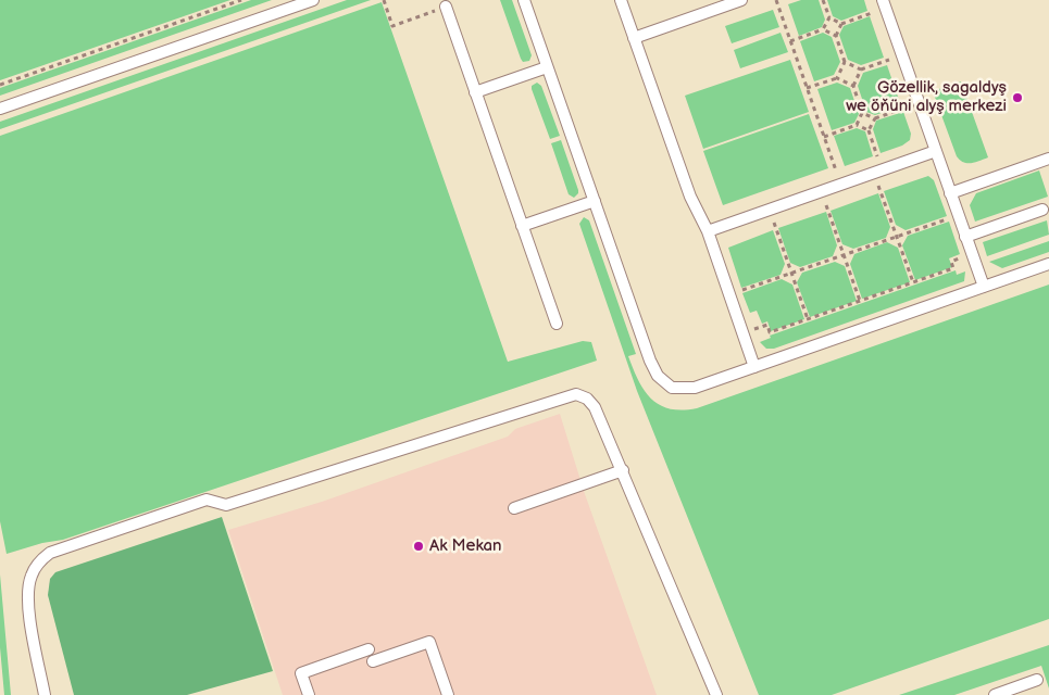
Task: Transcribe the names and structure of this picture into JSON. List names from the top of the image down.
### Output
{
  "places": ["Gözellik, sagaldyş we öňüni alyş merkezi", "Ak Mekan"]
}
